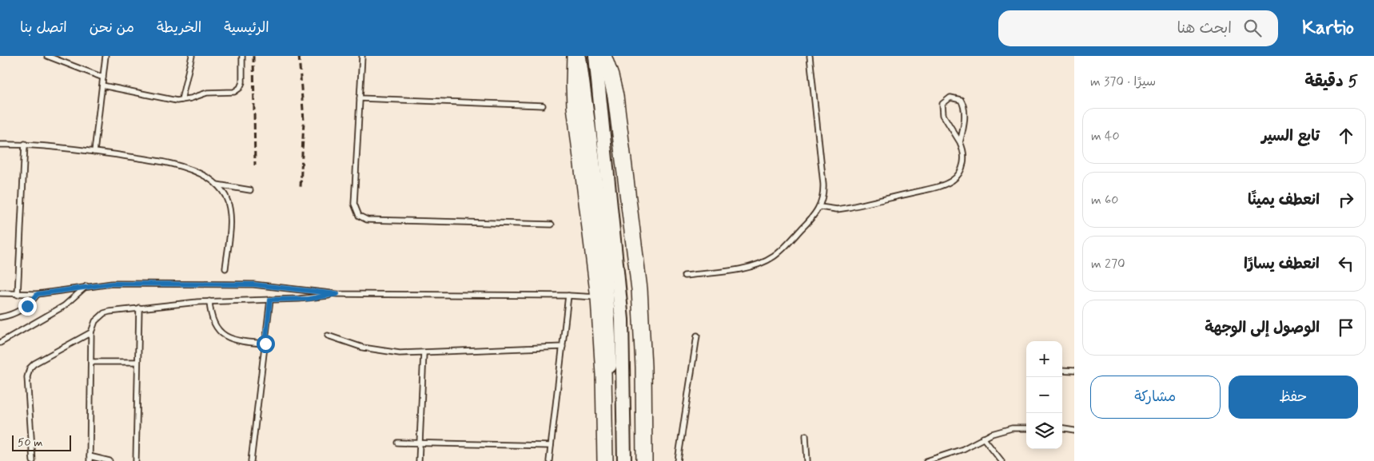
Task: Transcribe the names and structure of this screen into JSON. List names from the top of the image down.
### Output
{
  "scale_bar": "50 m",
  "page": {
    "header": "Kartio",
    "search": "ابحث هنا",
    "nav": [
      "الرئيسية",
      "الخريطة",
      "من نحن",
      "اتصل بنا"
    ],
    "heading": ["5 دقيقة", "سيرًا · 370 m"],
    "list": [
      ["تابع السير", "40 m"],
      ["انعطف يمينًا", "60 m"],
      ["انعطف يسارًا", "270 m"],
      "الوصول إلى الوجهة"
    ],
    "map_buttons": ["+", "−"],
    "buttons": ["حفظ", "مشاركة"],
    "scale": "50 m"
  }
}
